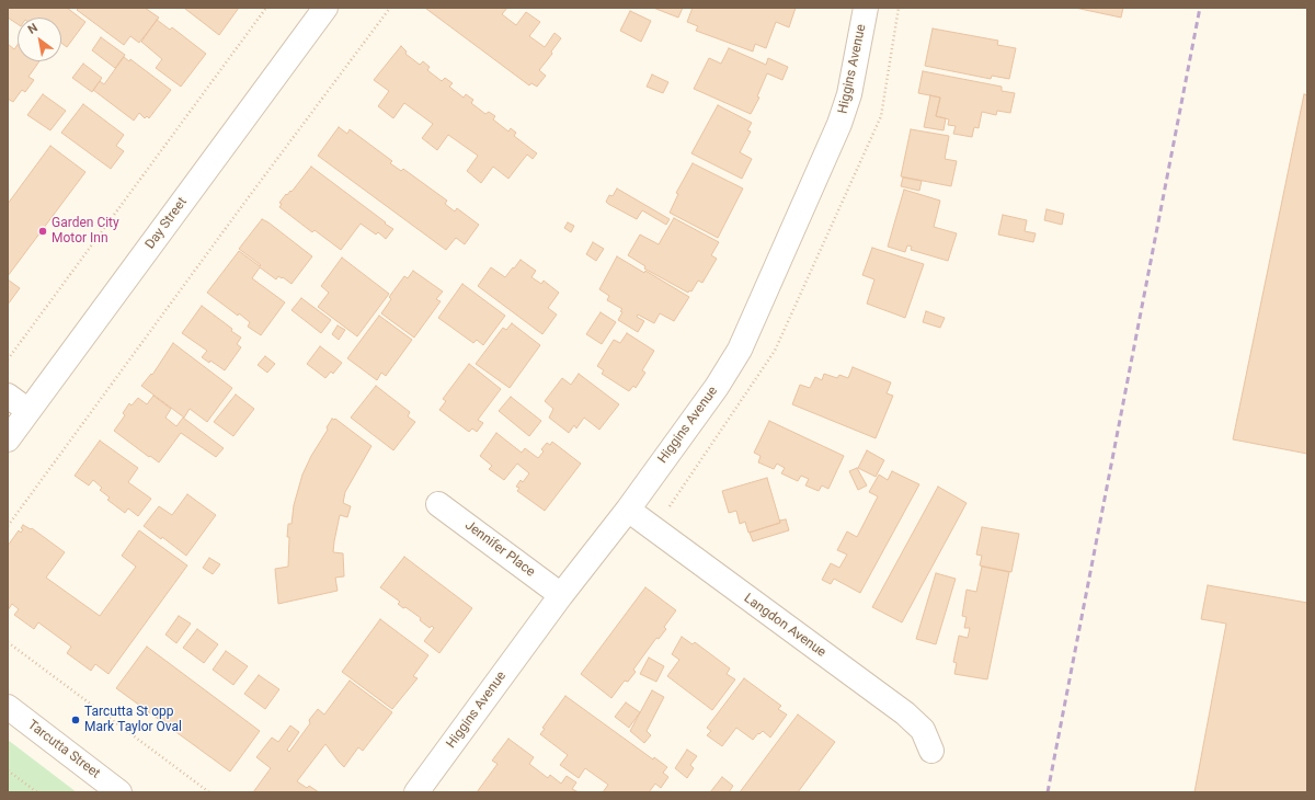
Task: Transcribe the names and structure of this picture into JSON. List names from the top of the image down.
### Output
{
  "streets": {
    "street": [
      "Higgins Avenue",
      "Day Street",
      "Jennifer Place",
      "Langdon Avenue",
      "Tarcutta Street"
    ]
  },
  "crossings": [
    ["Higgins Avenue", "Jennifer Place"],
    ["Higgins Avenue", "Langdon Avenue"]
  ],
  "places": ["Garden City Motor Inn", "Tarcutta St opp Mark Taylor Oval"],
  "north": "top left"
}
